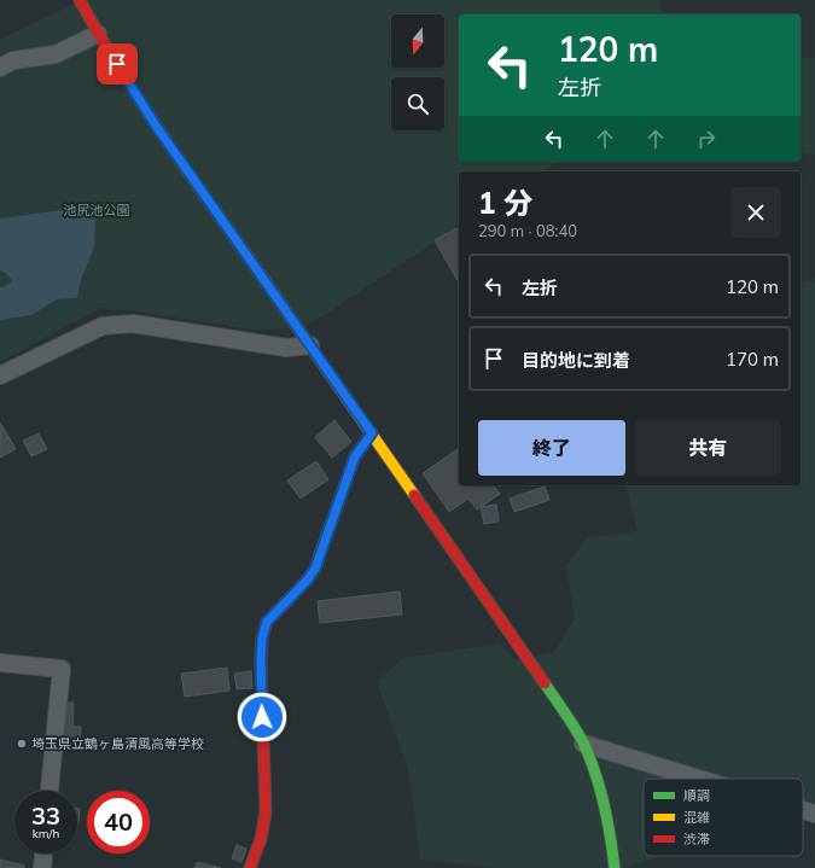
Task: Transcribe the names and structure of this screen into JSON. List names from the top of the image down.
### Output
{
  "parks": ["池尻池公園"],
  "places": ["埼玉県立鶴ヶ島清風高等学校"],
  "legend": ["順調", "混雑", "渋滞"],
  "north": "bottom",
  "page": {
    "turn": ["120 m", "左折"],
    "heading": ["1 分", "290 m · 08:40"],
    "list": [
      {
        "name": "左折",
        "value": "120 m"
      },
      {
        "name": "目的地に到着",
        "value": "170 m"
      }
    ],
    "buttons": ["終了", "共有"],
    "speed": "33 km/h",
    "limit": "40"
  }
}
